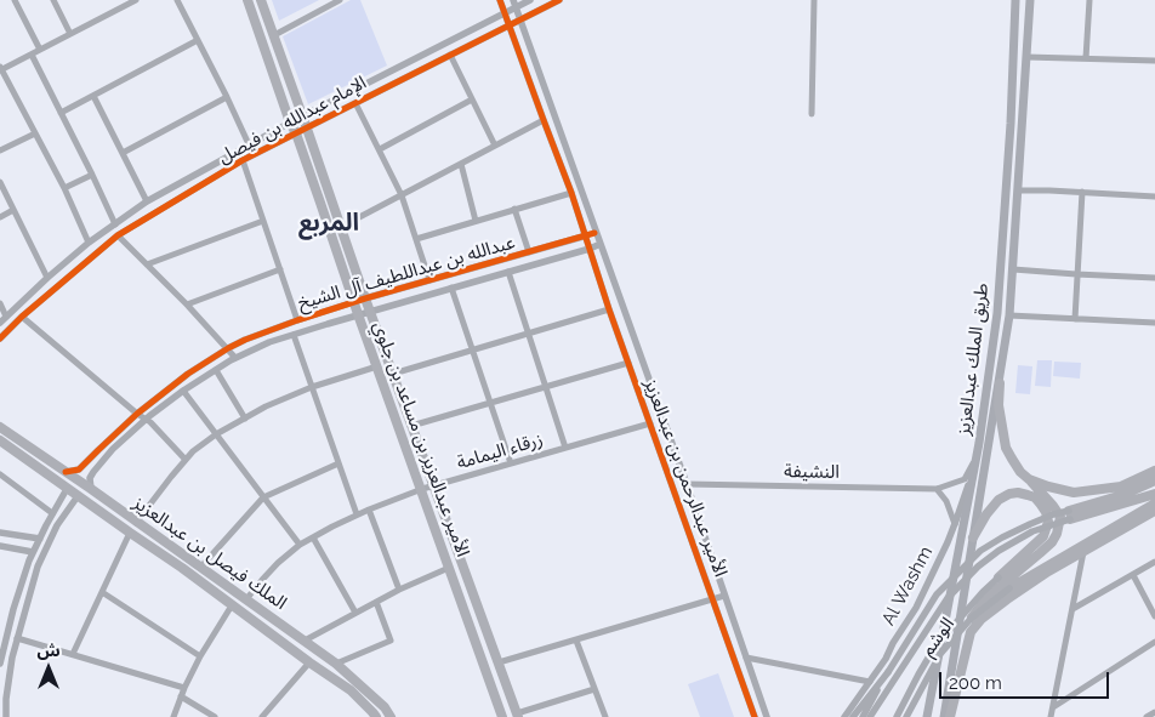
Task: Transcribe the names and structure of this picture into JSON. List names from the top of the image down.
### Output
{
  "streets": {
    "main road": ["طريق الملك عبدالعزيز", "الأمير عبدالعزيز بن مساعد بن جلوي", "الملك فيصل بن عبدالعزيز"],
    "street": [
      "الإمام عبدالله بن فيصل",
      "عبدالله بن عبداللطيف آل الشيخ",
      "زرقاء اليمامة",
      "النشيفة",
      "الأمير عبدالرحمن بن عبدالعزيز",
      "Al Washm",
      "الوشم"
    ]
  },
  "crossings": [
    ["الإمام عبدالله بن فيصل", "الأمير عبدالعزيز بن مساعد بن جلوي"],
    ["عبدالله بن عبداللطيف آل الشيخ", "الأمير عبدالعزيز بن مساعد بن جلوي"],
    ["عبدالله بن عبداللطيف آل الشيخ", "الأمير عبدالرحمن بن عبدالعزيز"],
    ["عبدالله بن عبداللطيف آل الشيخ", "الملك فيصل بن عبدالعزيز"],
    ["طريق الملك عبدالعزيز", "Al Washm"],
    ["الأمير عبدالعزيز بن مساعد بن جلوي", "زرقاء اليمامة"],
    ["زرقاء اليمامة", "الأمير عبدالرحمن بن عبدالعزيز"],
    ["زرقاء اليمامة", "الملك فيصل بن عبدالعزيز"],
    ["النشيفة", "الأمير عبدالرحمن بن عبدالعزيز"]
  ],
  "districts": ["المربع"],
  "scale_bar": "200 m",
  "north": "top"
}
